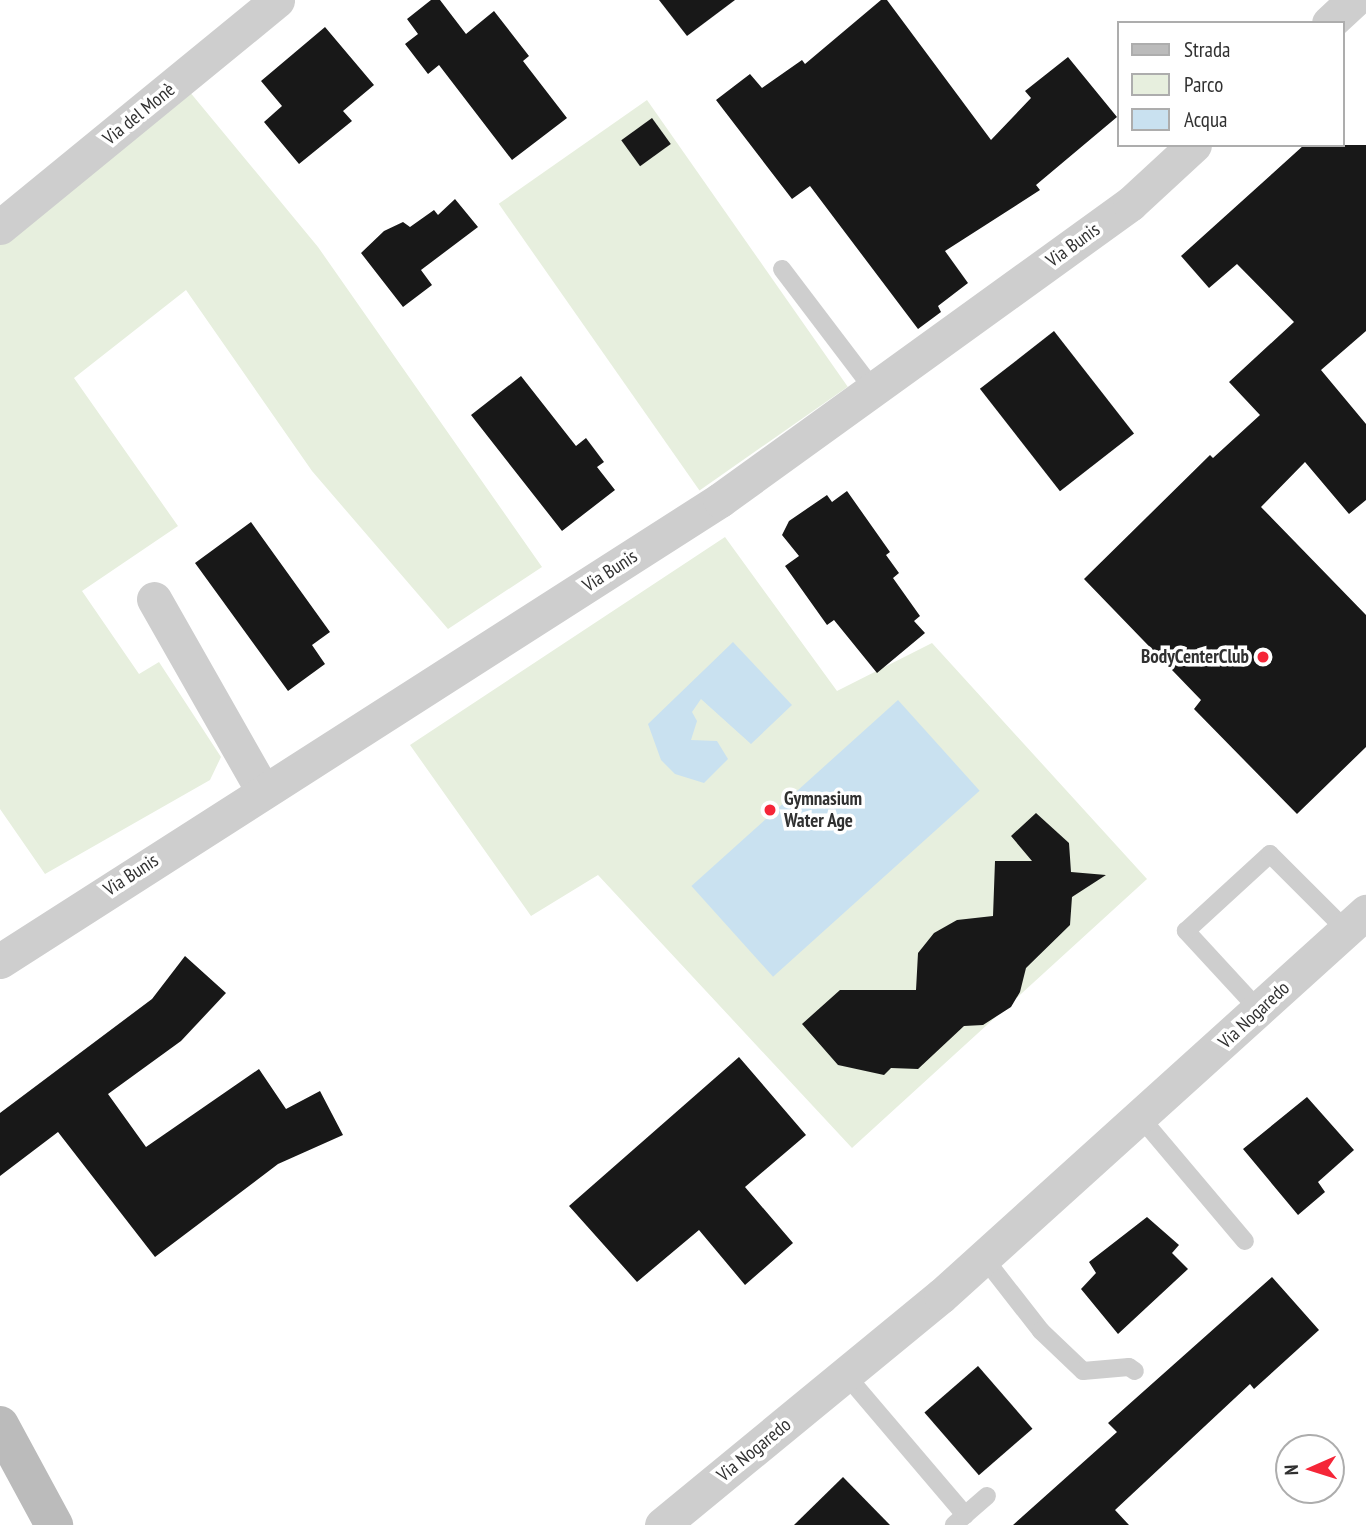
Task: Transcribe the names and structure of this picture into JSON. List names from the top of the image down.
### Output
{
  "streets": {
    "street": ["Via del Monè", "Via Bunis", "Via Nogaredo"]
  },
  "places": ["BodyCenterClub", "Gymnasium Water Age"],
  "legend": ["Strada", "Parco", "Acqua"],
  "north": "left"
}
